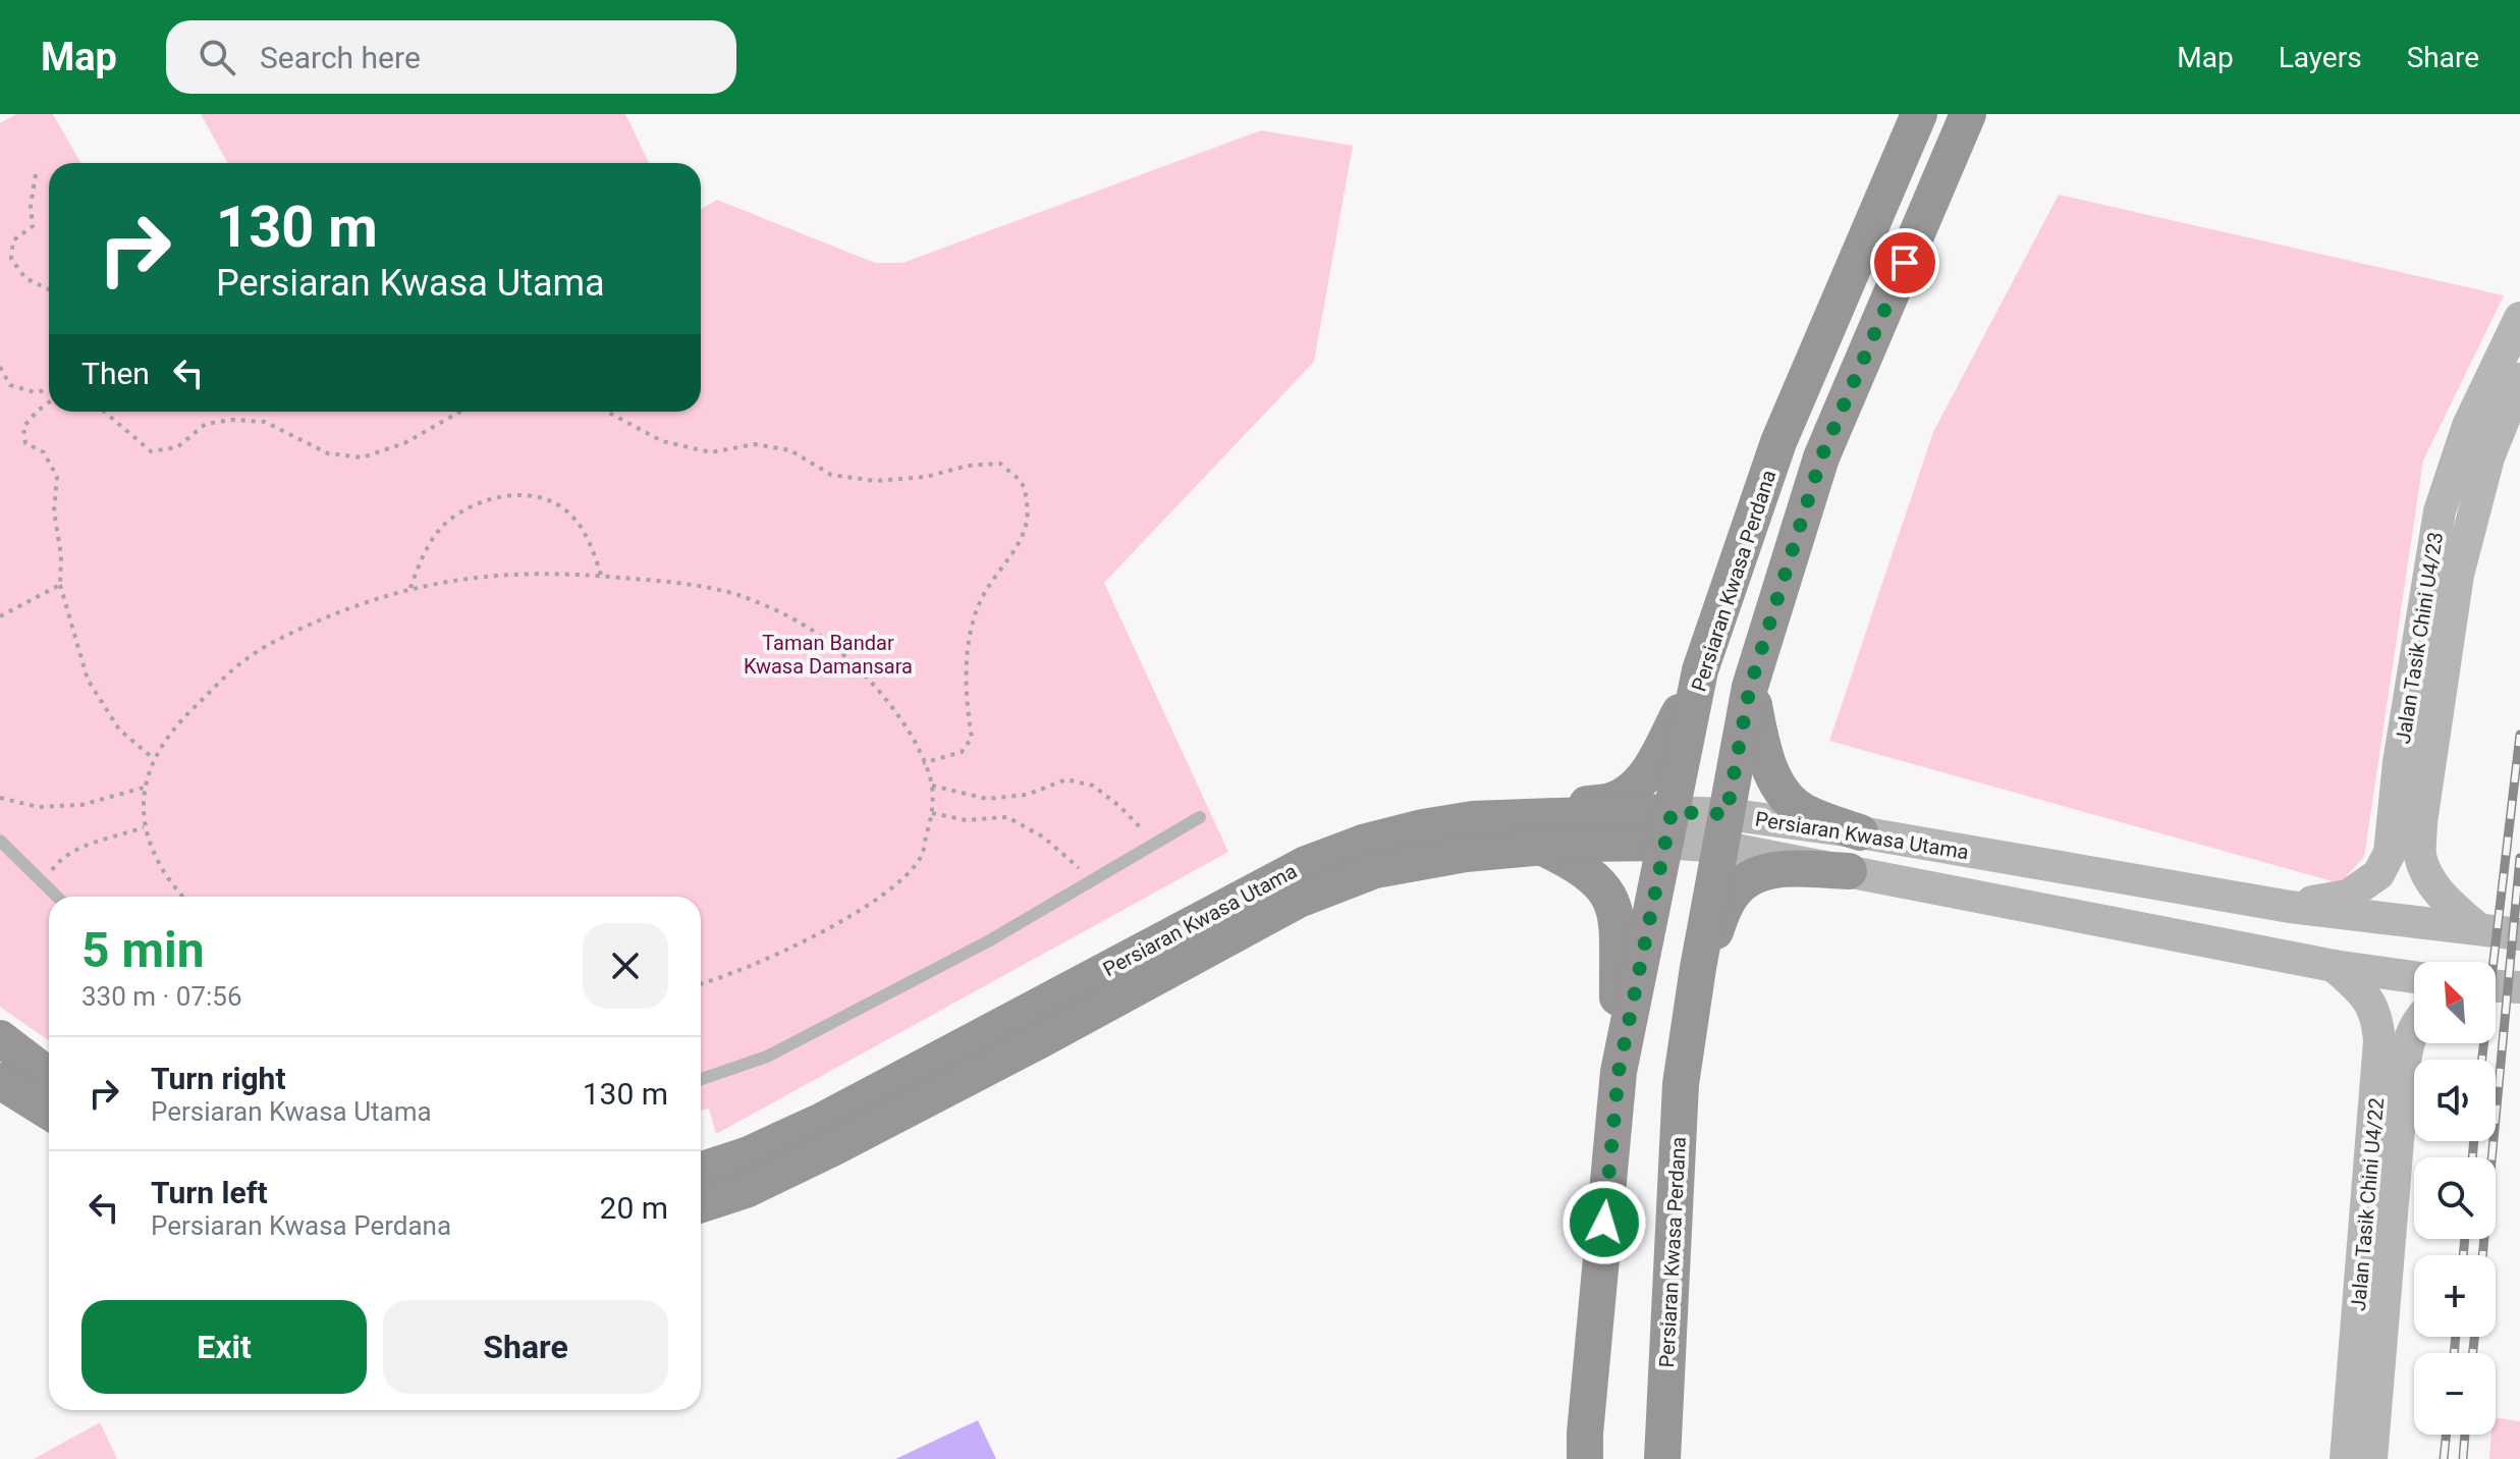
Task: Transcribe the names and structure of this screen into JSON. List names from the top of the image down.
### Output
{
  "streets": {
    "main road": ["Persiaran Kwasa Perdana", "Persiaran Kwasa Utama"],
    "street": ["Jalan Tasik Chini U4/23", "Jalan Tasik Chini U4/22"]
  },
  "crossings": [
    ["Persiaran Kwasa Perdana", "Persiaran Kwasa Utama"],
    ["Jalan Tasik Chini U4/23", "Persiaran Kwasa Utama"],
    ["Persiaran Kwasa Utama", "Jalan Tasik Chini U4/22"]
  ],
  "parks": ["Taman Bandar Kwasa Damansara"],
  "north": "top left",
  "page": {
    "header": "Map",
    "search": "Search here",
    "nav": ["Map", "Layers", "Share"],
    "turn": ["130 m", "Persiaran Kwasa Utama"],
    "then": "Then",
    "heading": ["5 min", "330 m · 07:56"],
    "map_buttons": ["+", "−"],
    "list": [
      {
        "name": "Turn right",
        "note": "Persiaran Kwasa Utama",
        "value": "130 m"
      },
      {
        "name": "Turn left",
        "note": "Persiaran Kwasa Perdana",
        "value": "20 m"
      }
    ],
    "buttons": ["Exit", "Share"]
  }
}
